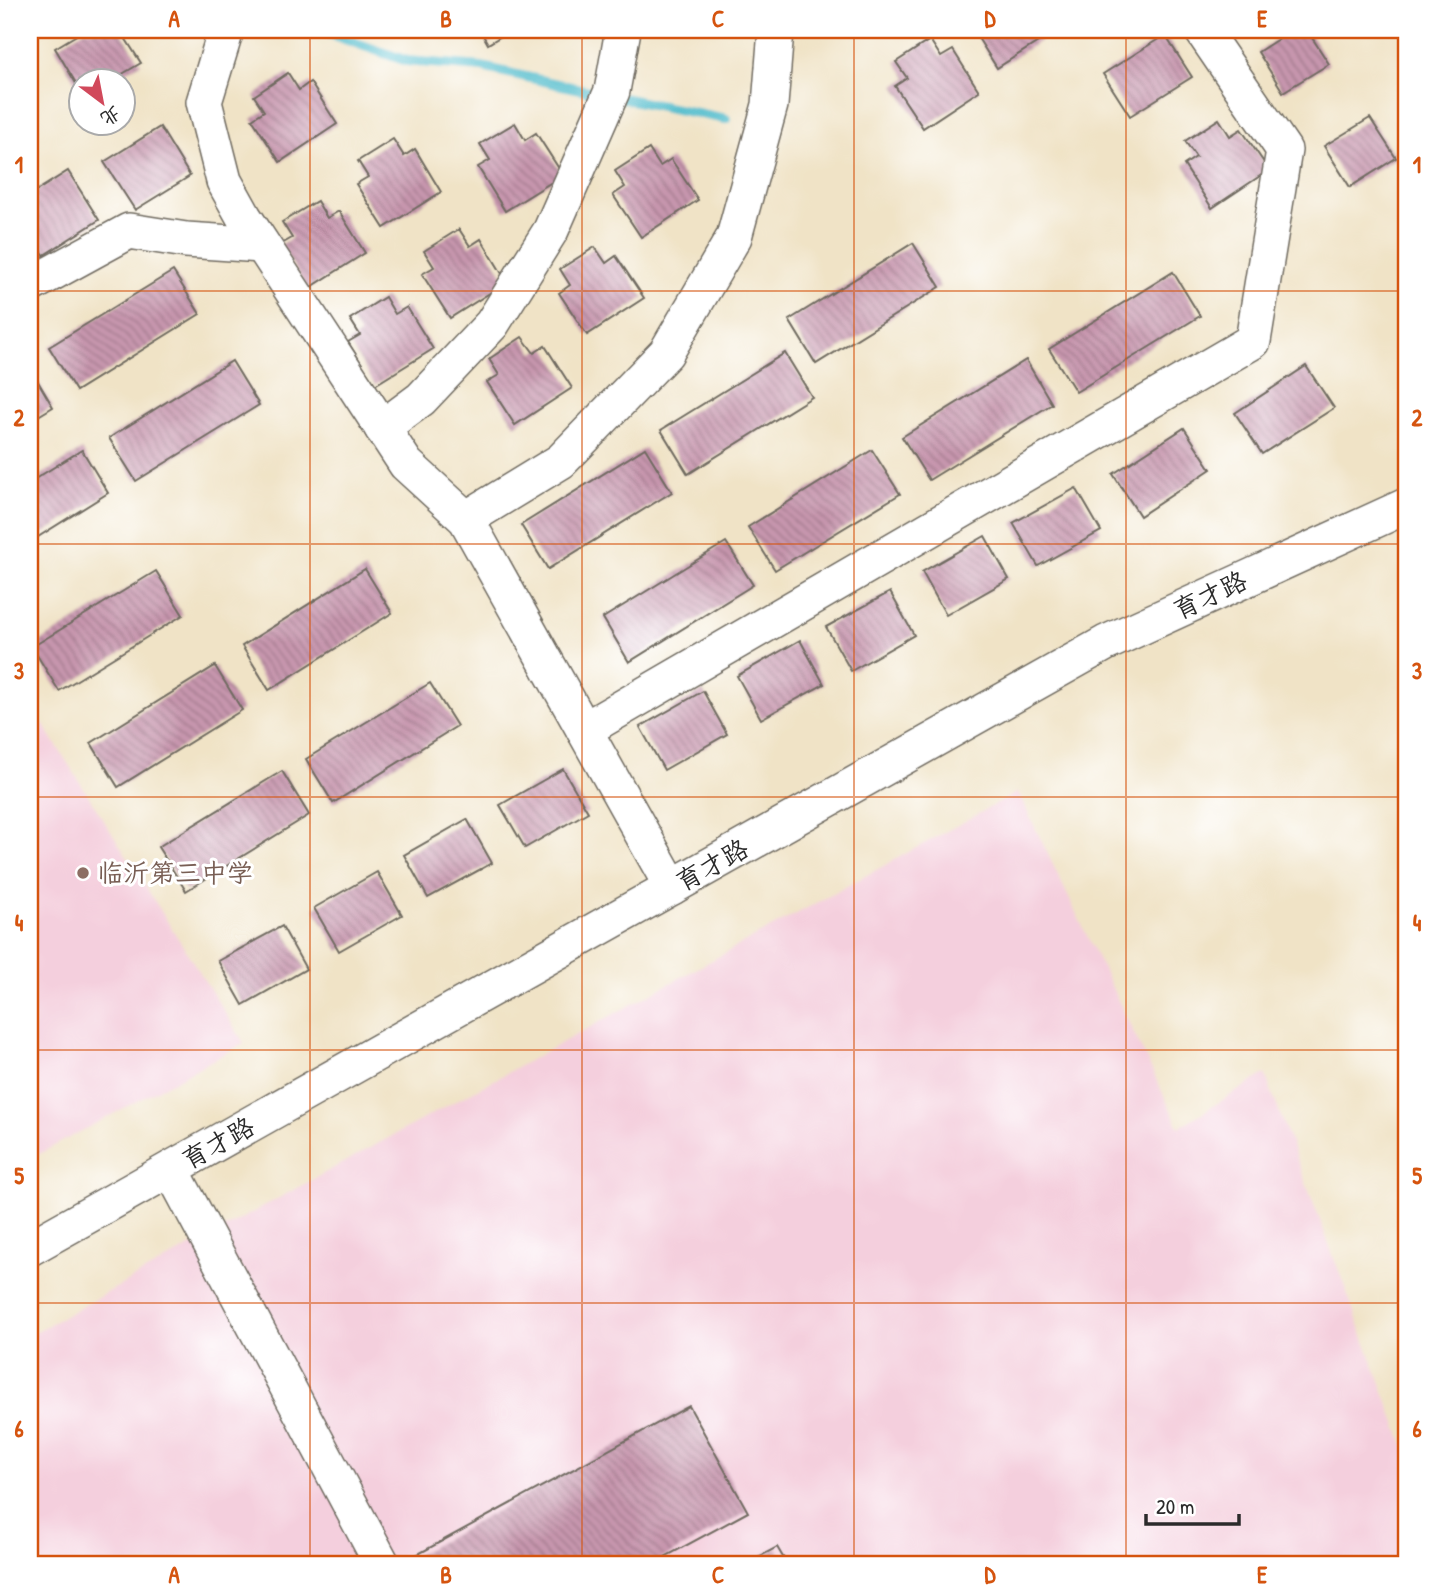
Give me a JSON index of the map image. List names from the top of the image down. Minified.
{"streets":{"street":["育才路"]},"places":["临沂第三中学"],"scale_bar":"20 m","north":"bottom right","grid":{"columns":["A","B","C","D","E"],"rows":["1","2","3","4","5","6"]}}
